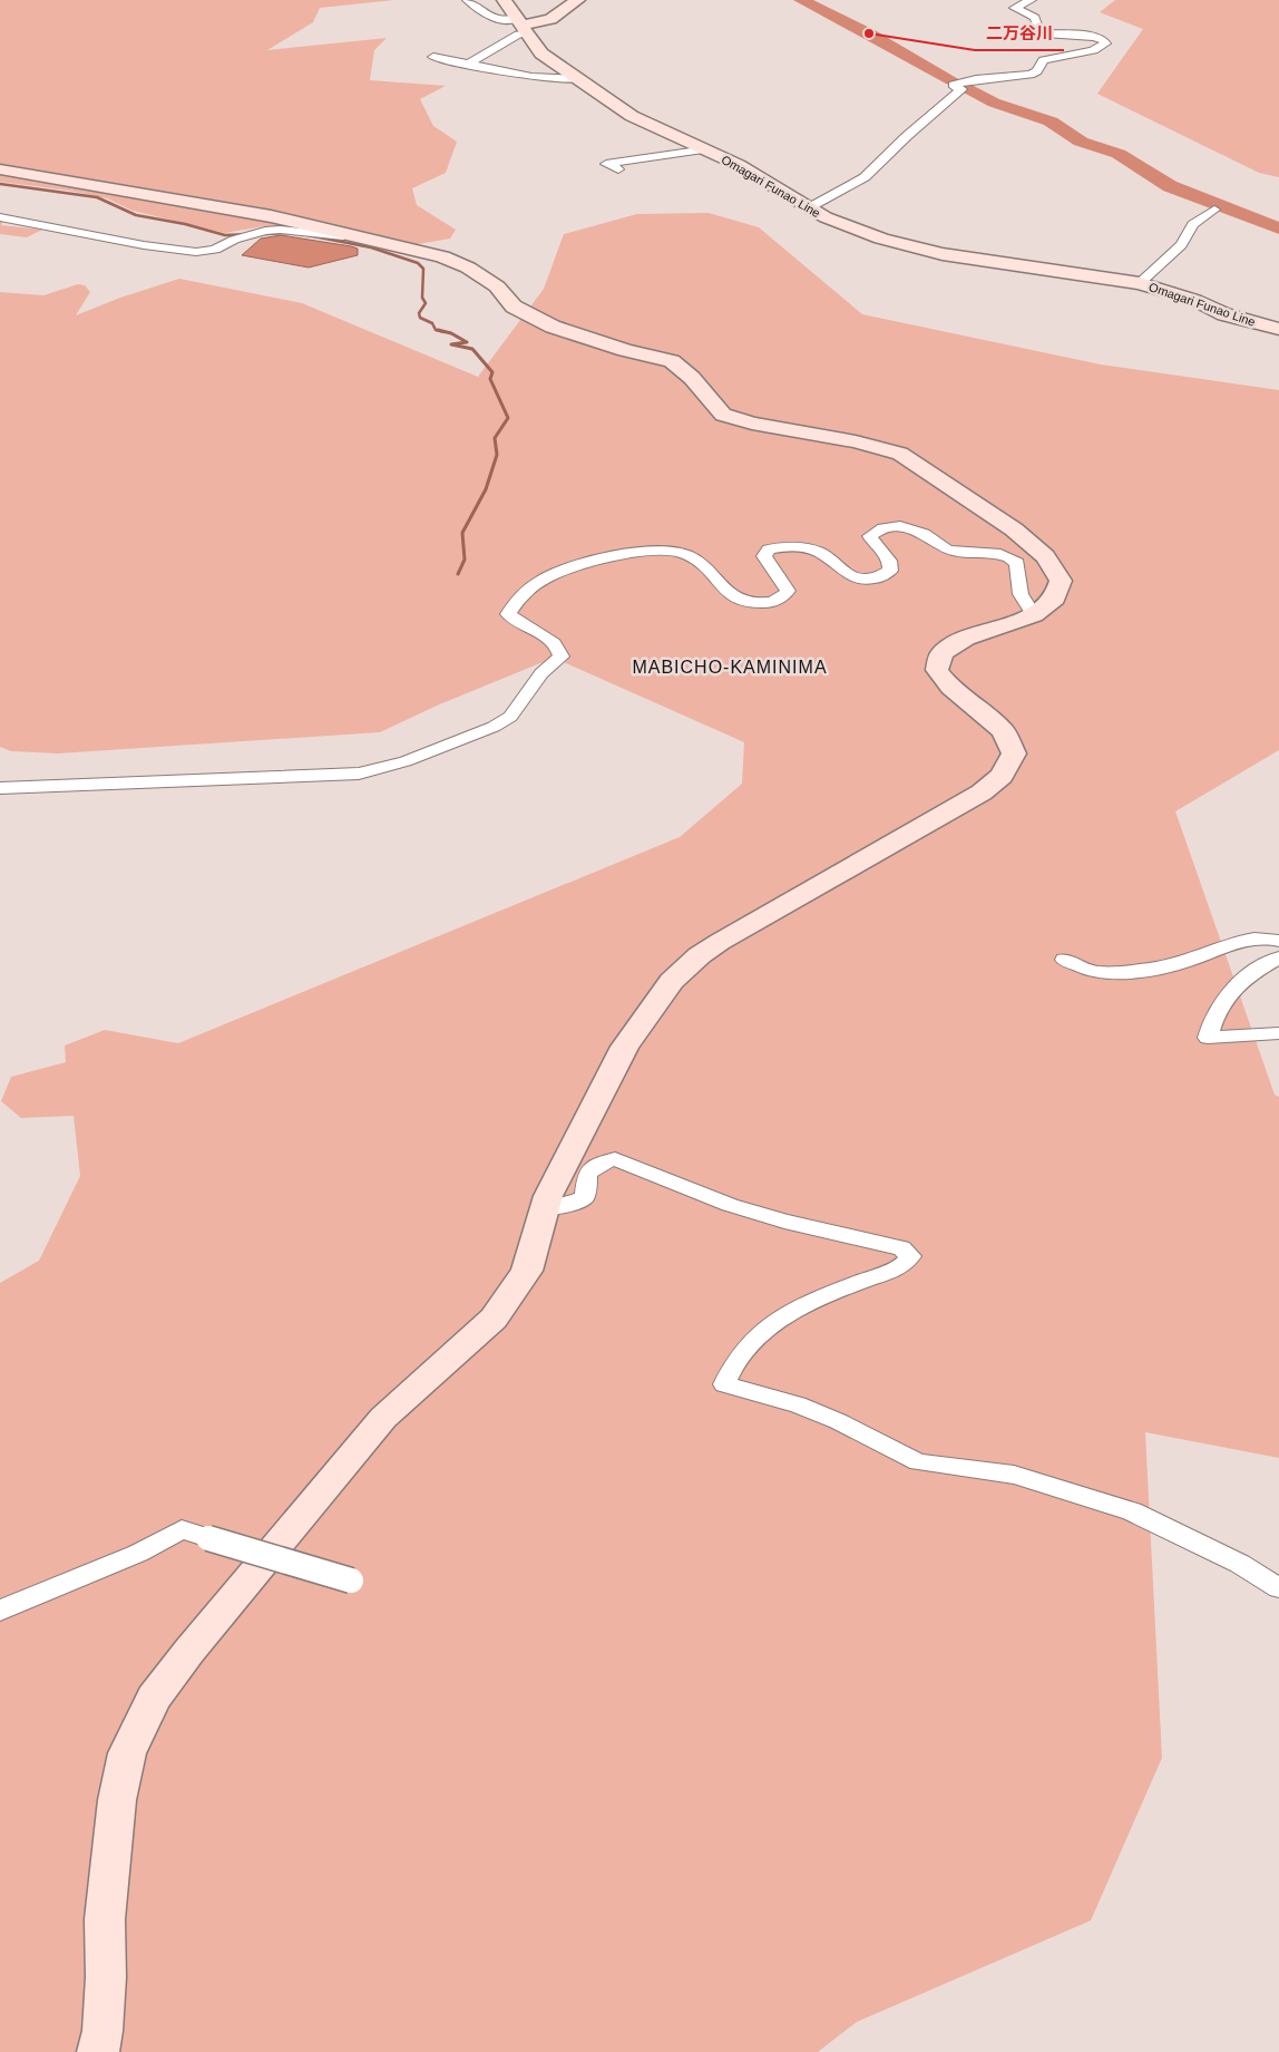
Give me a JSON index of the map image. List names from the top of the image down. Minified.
{"streets":{"street":["Omagari Funao Line"]},"districts":["MABICHO-KAMINIMA"],"places":["二万谷川"]}
